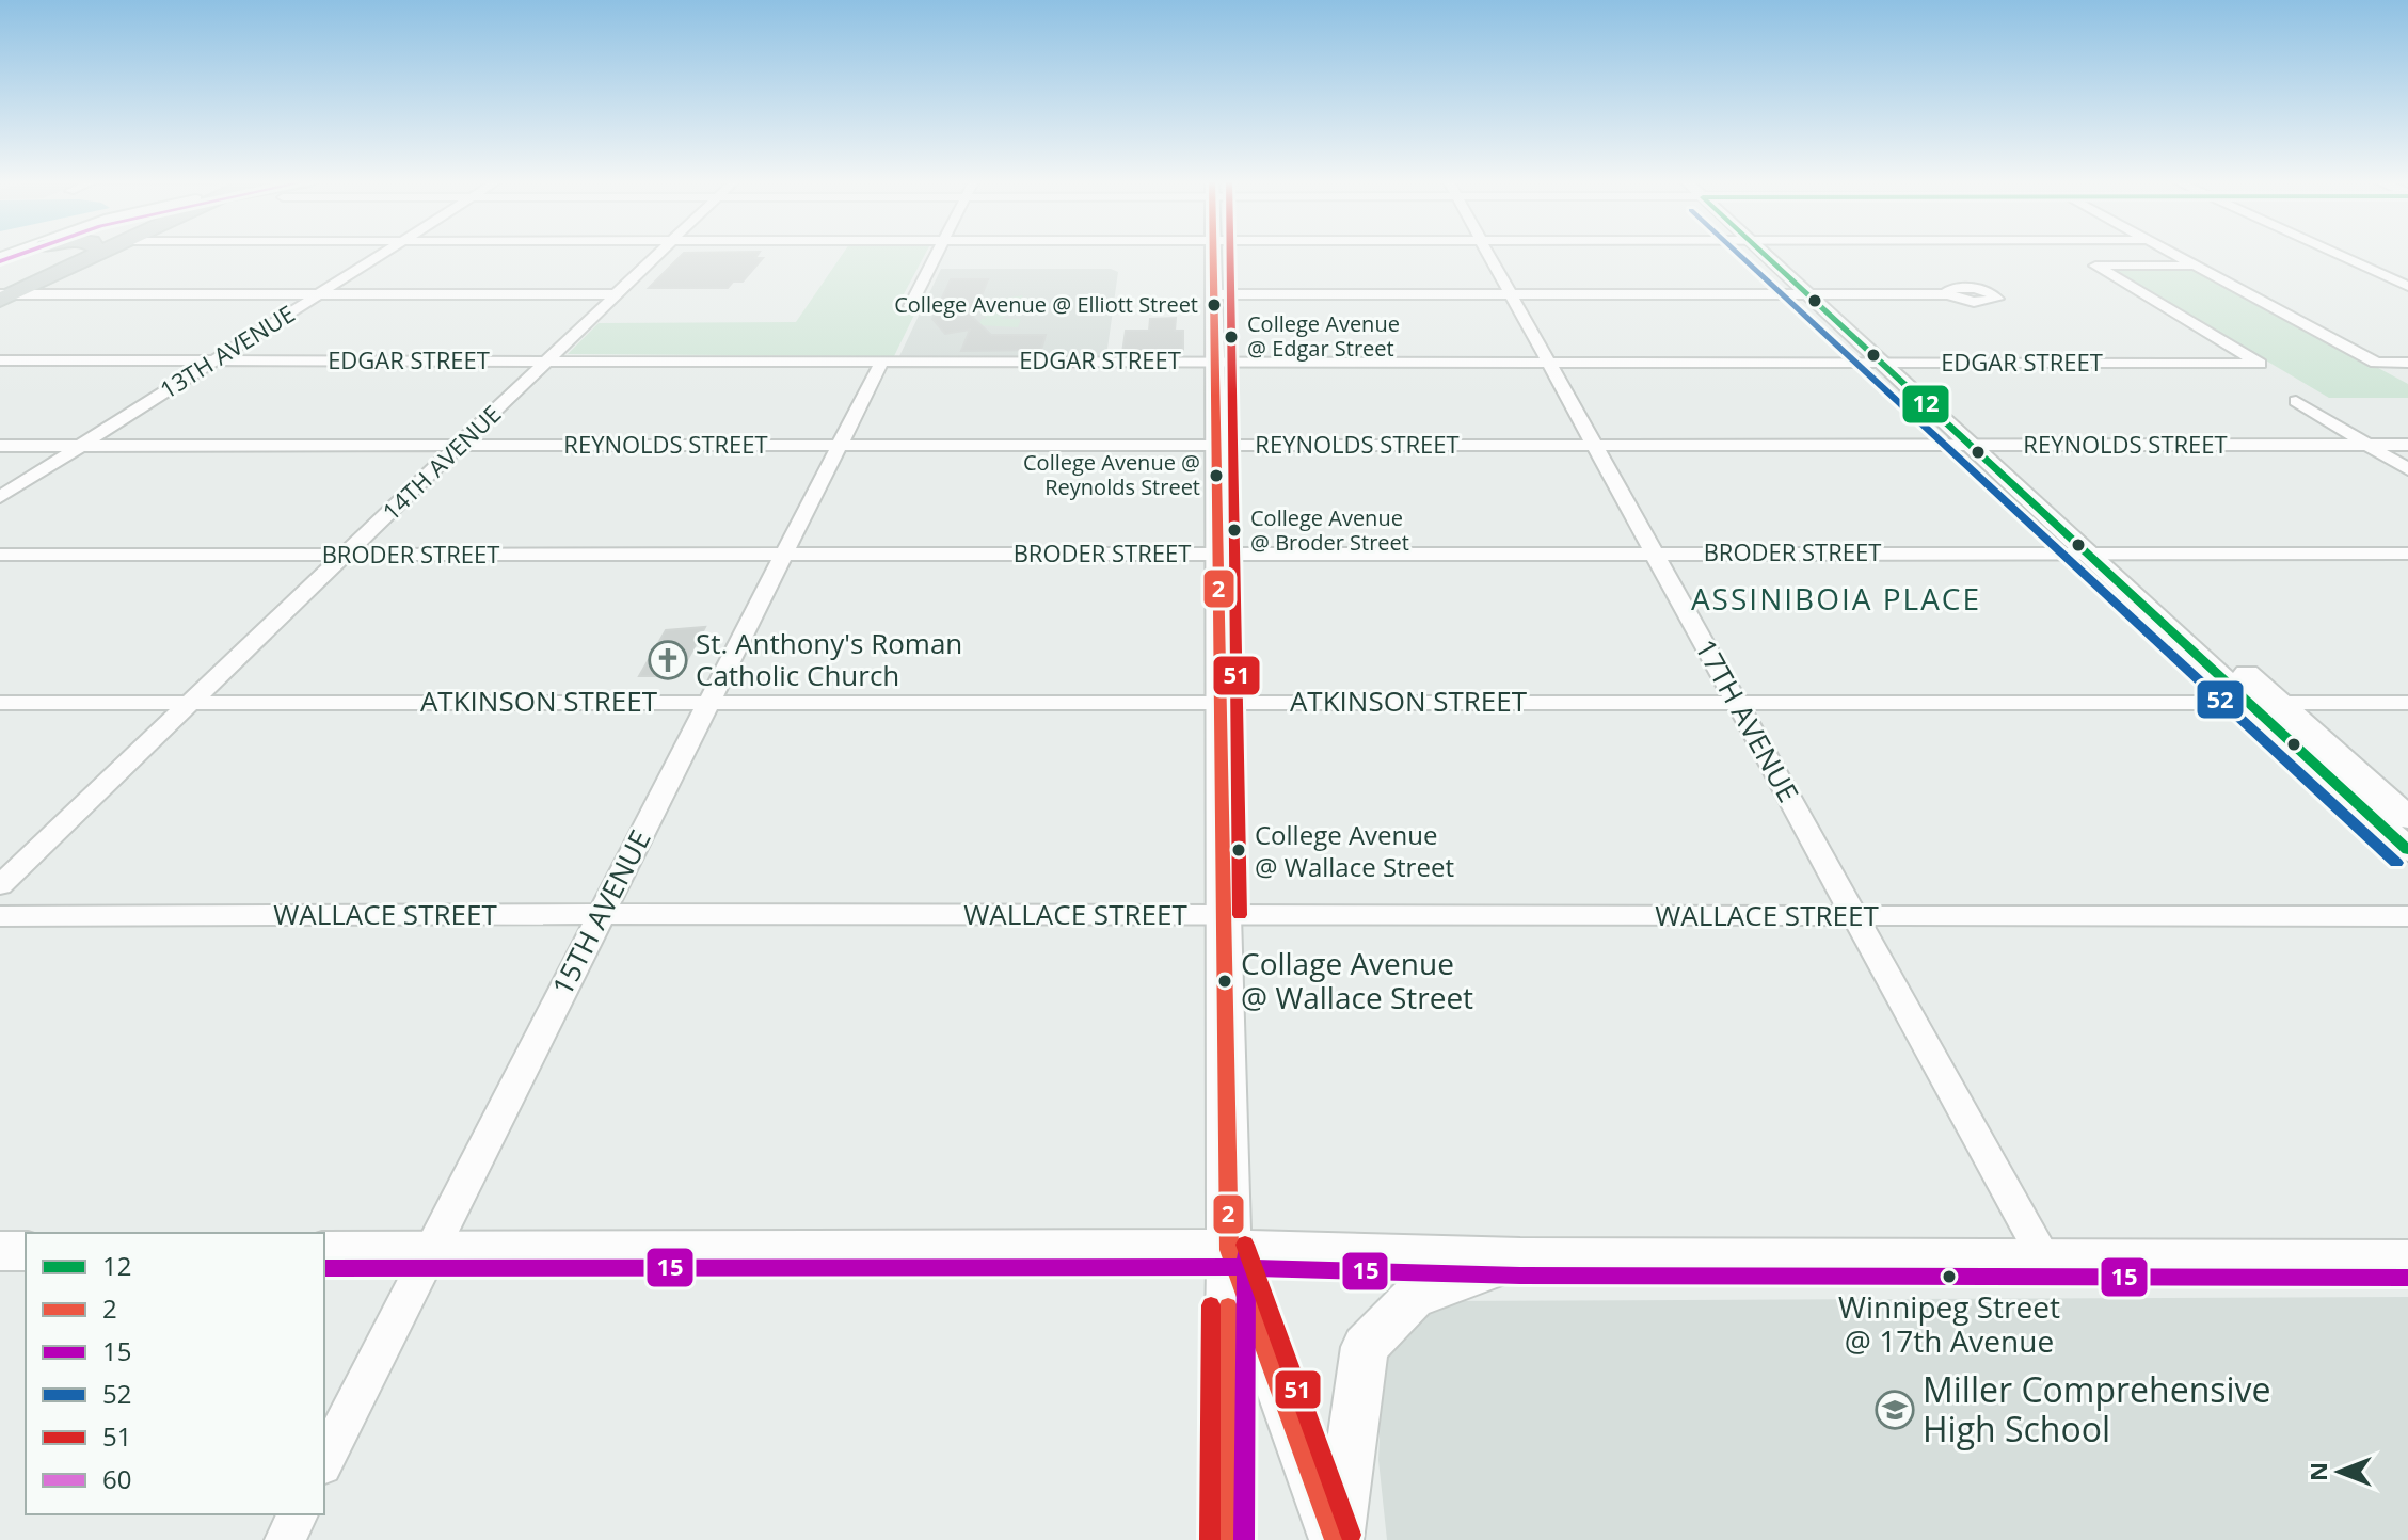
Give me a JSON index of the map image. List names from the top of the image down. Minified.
{"streets":{"street":["13TH AVENUE","EDGAR STREET","REYNOLDS STREET","14TH AVENUE","BRODER STREET","ATKINSON STREET","17TH AVENUE","15TH AVENUE","WALLACE STREET"]},"crossings":[["13TH AVENUE","EDGAR STREET"],["13TH AVENUE","REYNOLDS STREET"],["EDGAR STREET","14TH AVENUE"],["EDGAR STREET","17TH AVENUE"],["EDGAR STREET","15TH AVENUE"],["REYNOLDS STREET","14TH AVENUE"],["REYNOLDS STREET","17TH AVENUE"],["REYNOLDS STREET","15TH AVENUE"],["14TH AVENUE","BRODER STREET"],["14TH AVENUE","ATKINSON STREET"],["BRODER STREET","17TH AVENUE"],["BRODER STREET","15TH AVENUE"],["ATKINSON STREET","17TH AVENUE"],["ATKINSON STREET","15TH AVENUE"],["17TH AVENUE","WALLACE STREET"],["15TH AVENUE","WALLACE STREET"]],"districts":["ASSINIBOIA PLACE"],"places":{"other":["College Avenue @ Elliott Street","College Avenue @ Edgar Street","College Avenue @ Reynolds Street","College Avenue @ Broder Street","College Avenue @ Wallace Street","Collage Avenue @ Wallace Street","Winnipeg Street @ 17th Avenue"],"church":["St. Anthony's Roman Catholic Church"],"school or university":["Miller Comprehensive High School"]},"lines":["transit line 12","transit line 2","transit line 52","transit line 51","transit line 60","transit line 15"],"legend":["12","2","15","52","51","60"],"north":"left"}
